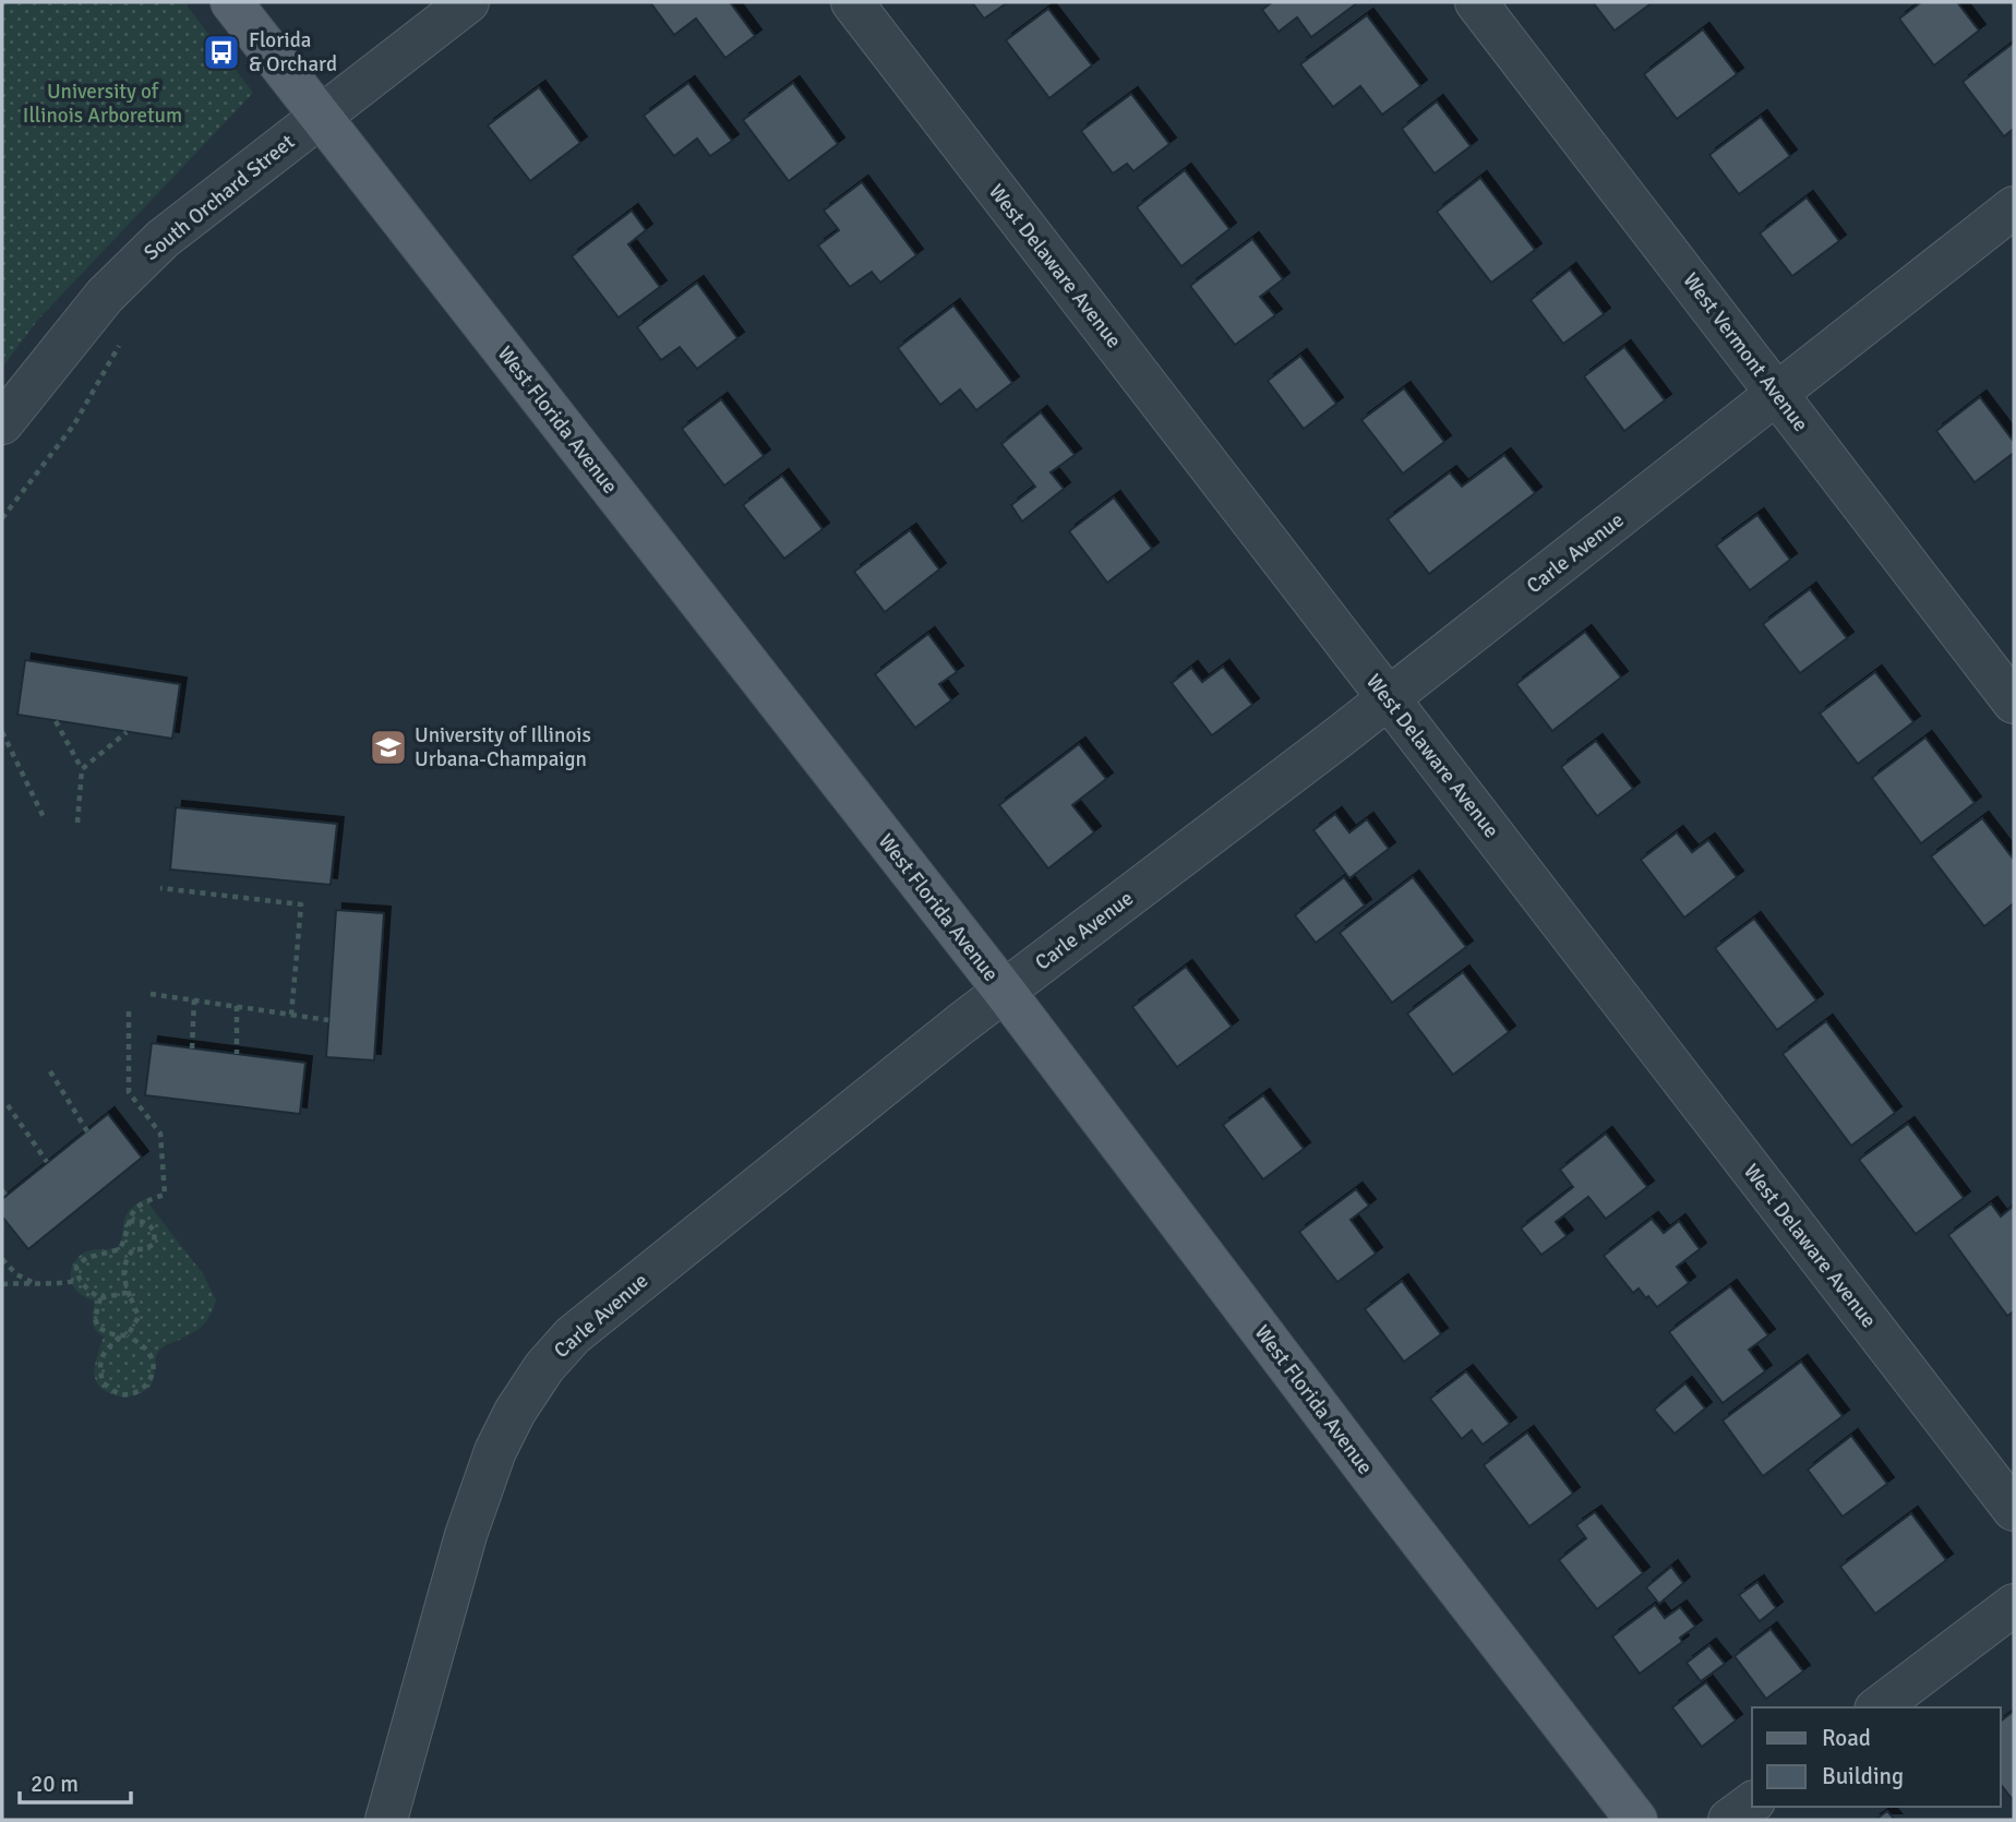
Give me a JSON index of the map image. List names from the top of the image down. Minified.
{"streets":{"main road":["West Florida Avenue"],"street":["South Orchard Street","West Delaware Avenue","West Vermont Avenue","Carle Avenue"]},"crossings":[["South Orchard Street","West Florida Avenue"],["West Delaware Avenue","Carle Avenue"],["West Vermont Avenue","Carle Avenue"],["West Florida Avenue","Carle Avenue"]],"parks":["University of Illinois Arboretum"],"places":{"bus stop":["Florida & Orchard"],"school or university":["University of Illinois Urbana-Champaign"]},"legend":["Road","Building"],"scale_bar":"20 m"}
